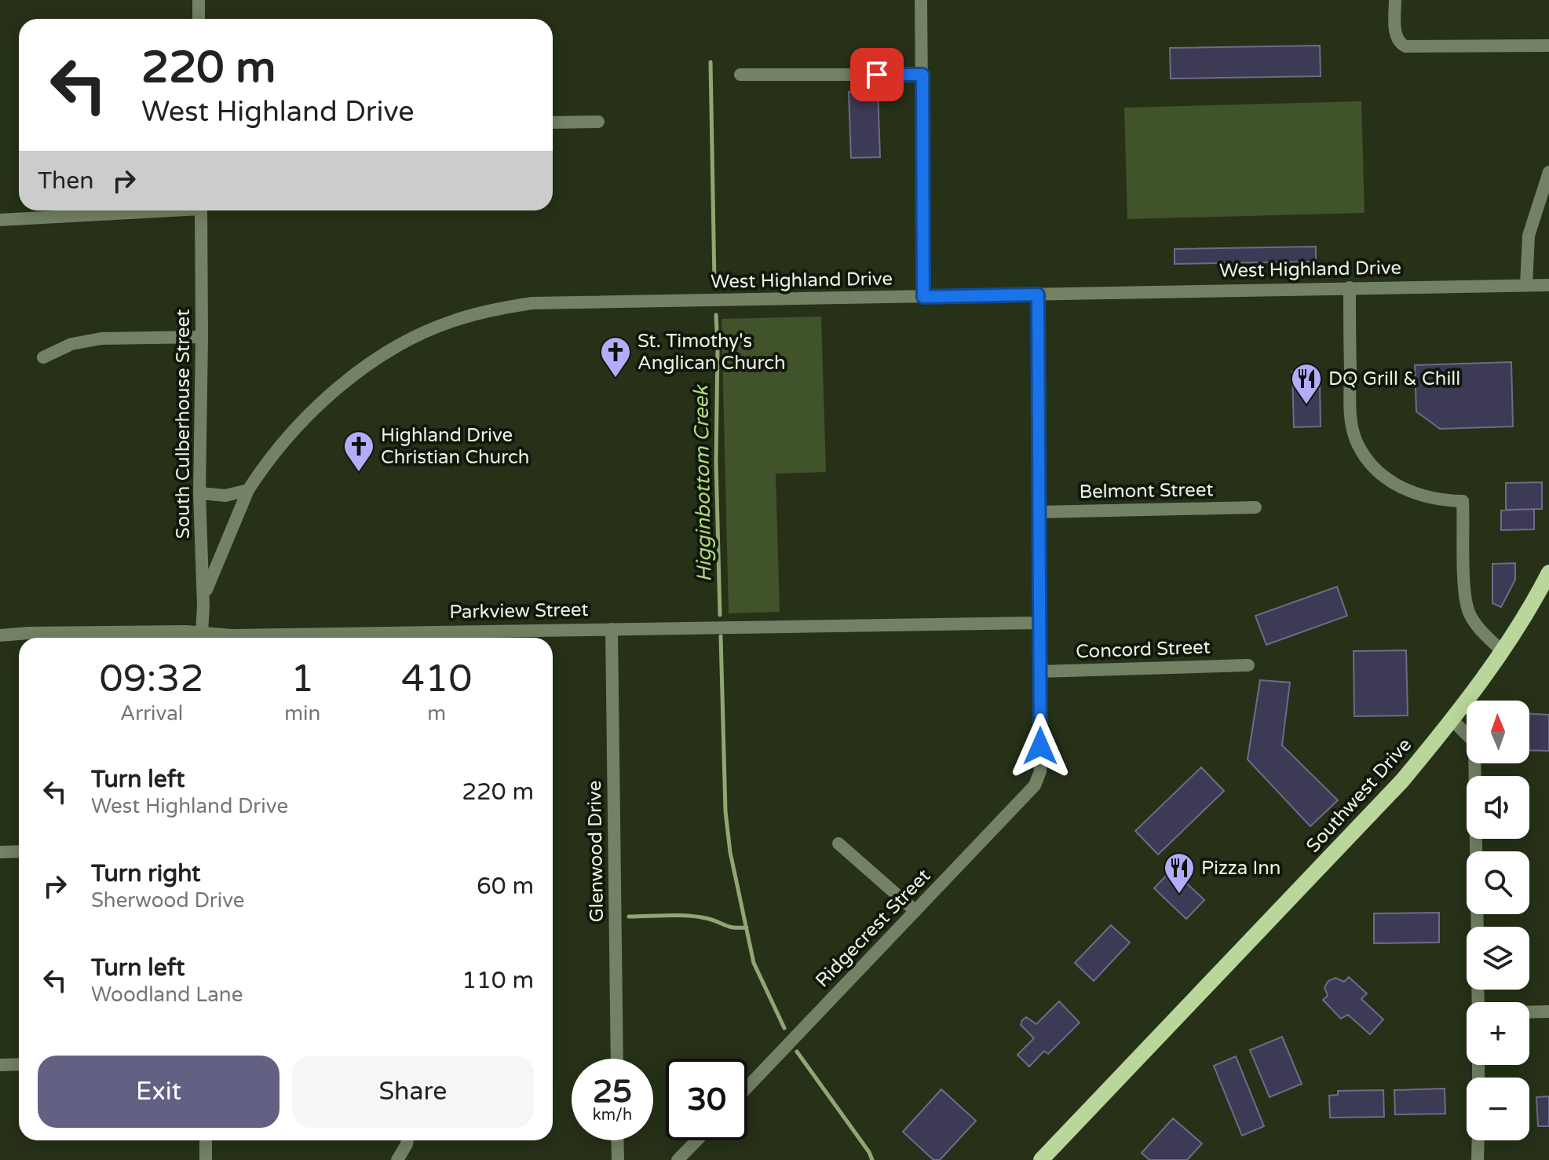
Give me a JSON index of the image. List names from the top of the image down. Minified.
{"streets":{"main road":["Southwest Drive"],"street":["West Highland Drive","South Culberhouse Street","Belmont Street","Parkview Street","Concord Street","Glenwood Drive","Ridgecrest Street"]},"crossings":[["West Highland Drive","South Culberhouse Street"],["South Culberhouse Street","Parkview Street"],["Parkview Street","Glenwood Drive"],["Concord Street","Ridgecrest Street"]],"water":["Higginbottom Creek"],"places":{"church":["St. Timothy's Anglican Church","Highland Drive Christian Church"],"restaurant":["DQ Grill & Chill","Pizza Inn"]},"north":"top","page":{"turn":["220 m","West Highland Drive"],"then":"Then","eta":["09:32","Arrival","1","min","410","m"],"map_buttons":["+","−"],"list":[{"name":"Turn left","note":"West Highland Drive","value":"220 m"},{"name":"Turn right","note":"Sherwood Drive","value":"60 m"},{"name":"Turn left","note":"Woodland Lane","value":"110 m"}],"buttons":["Exit","Share"],"speed":"25 km/h","limit":"30"}}
